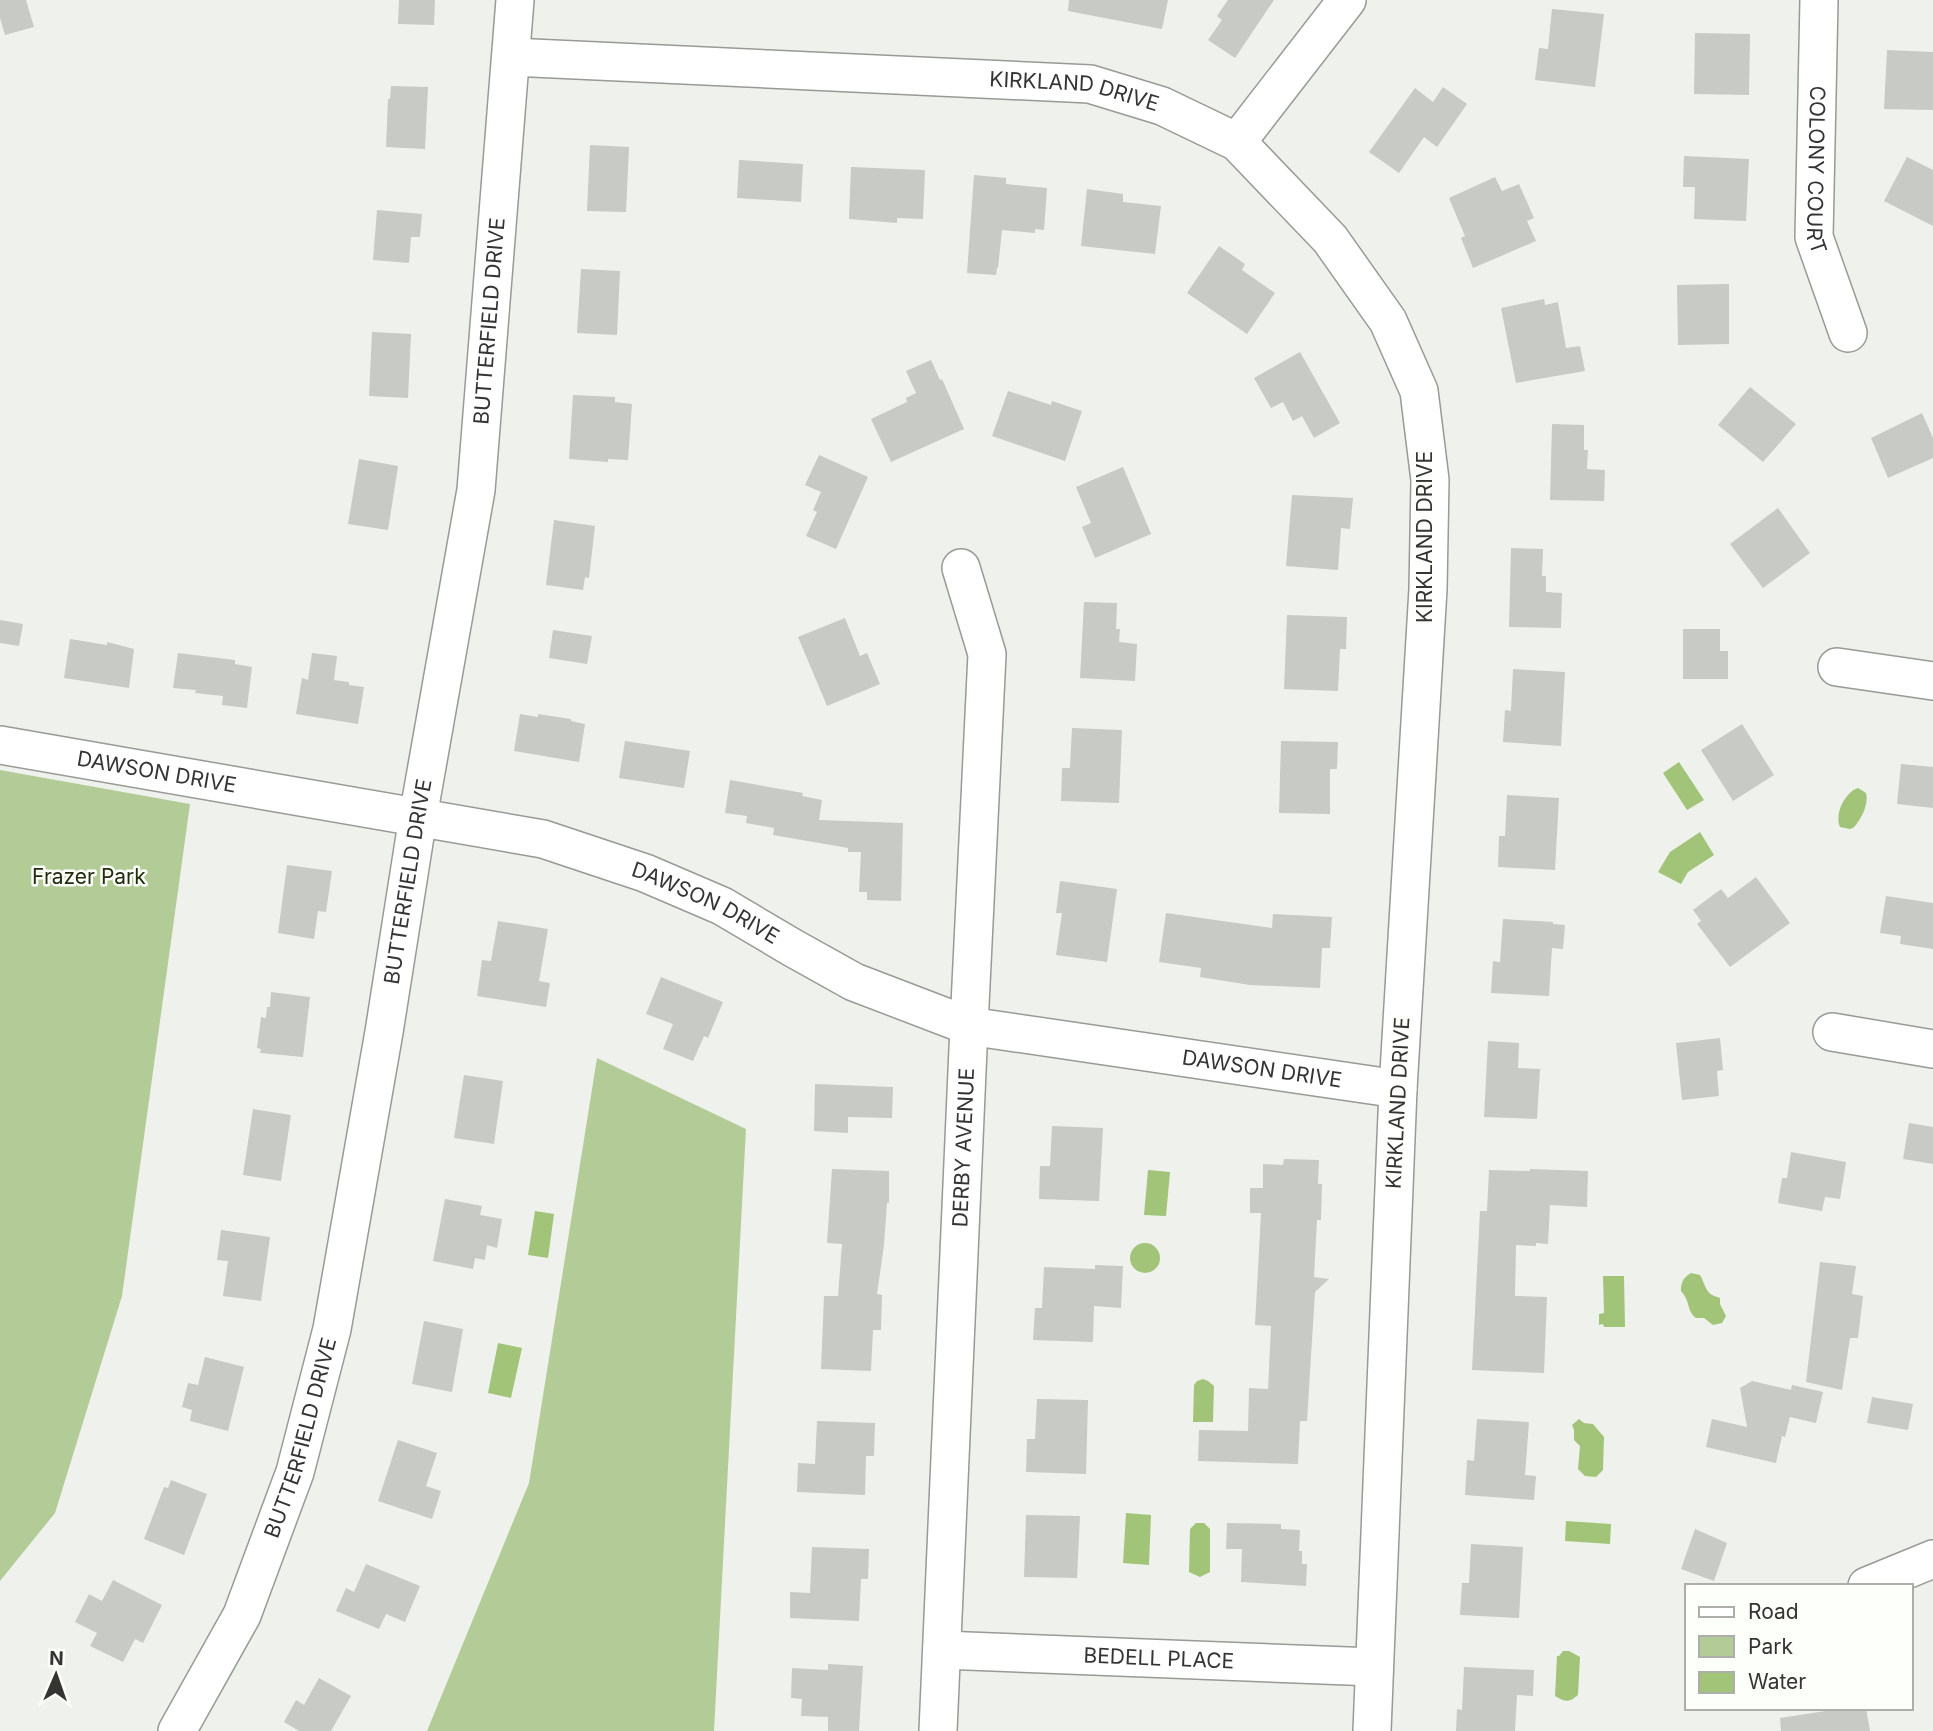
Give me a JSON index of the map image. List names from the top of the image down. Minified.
{"streets":{"street":["KIRKLAND DRIVE","COLONY COURT","BUTTERFIELD DRIVE","DAWSON DRIVE","DERBY AVENUE","BEDELL PLACE"]},"crossings":[["KIRKLAND DRIVE","BUTTERFIELD DRIVE"],["KIRKLAND DRIVE","DAWSON DRIVE"],["KIRKLAND DRIVE","BEDELL PLACE"],["BUTTERFIELD DRIVE","DAWSON DRIVE"],["DAWSON DRIVE","DERBY AVENUE"],["DERBY AVENUE","BEDELL PLACE"]],"parks":["Frazer Park"],"legend":["Road","Park","Water"],"north":"top"}
